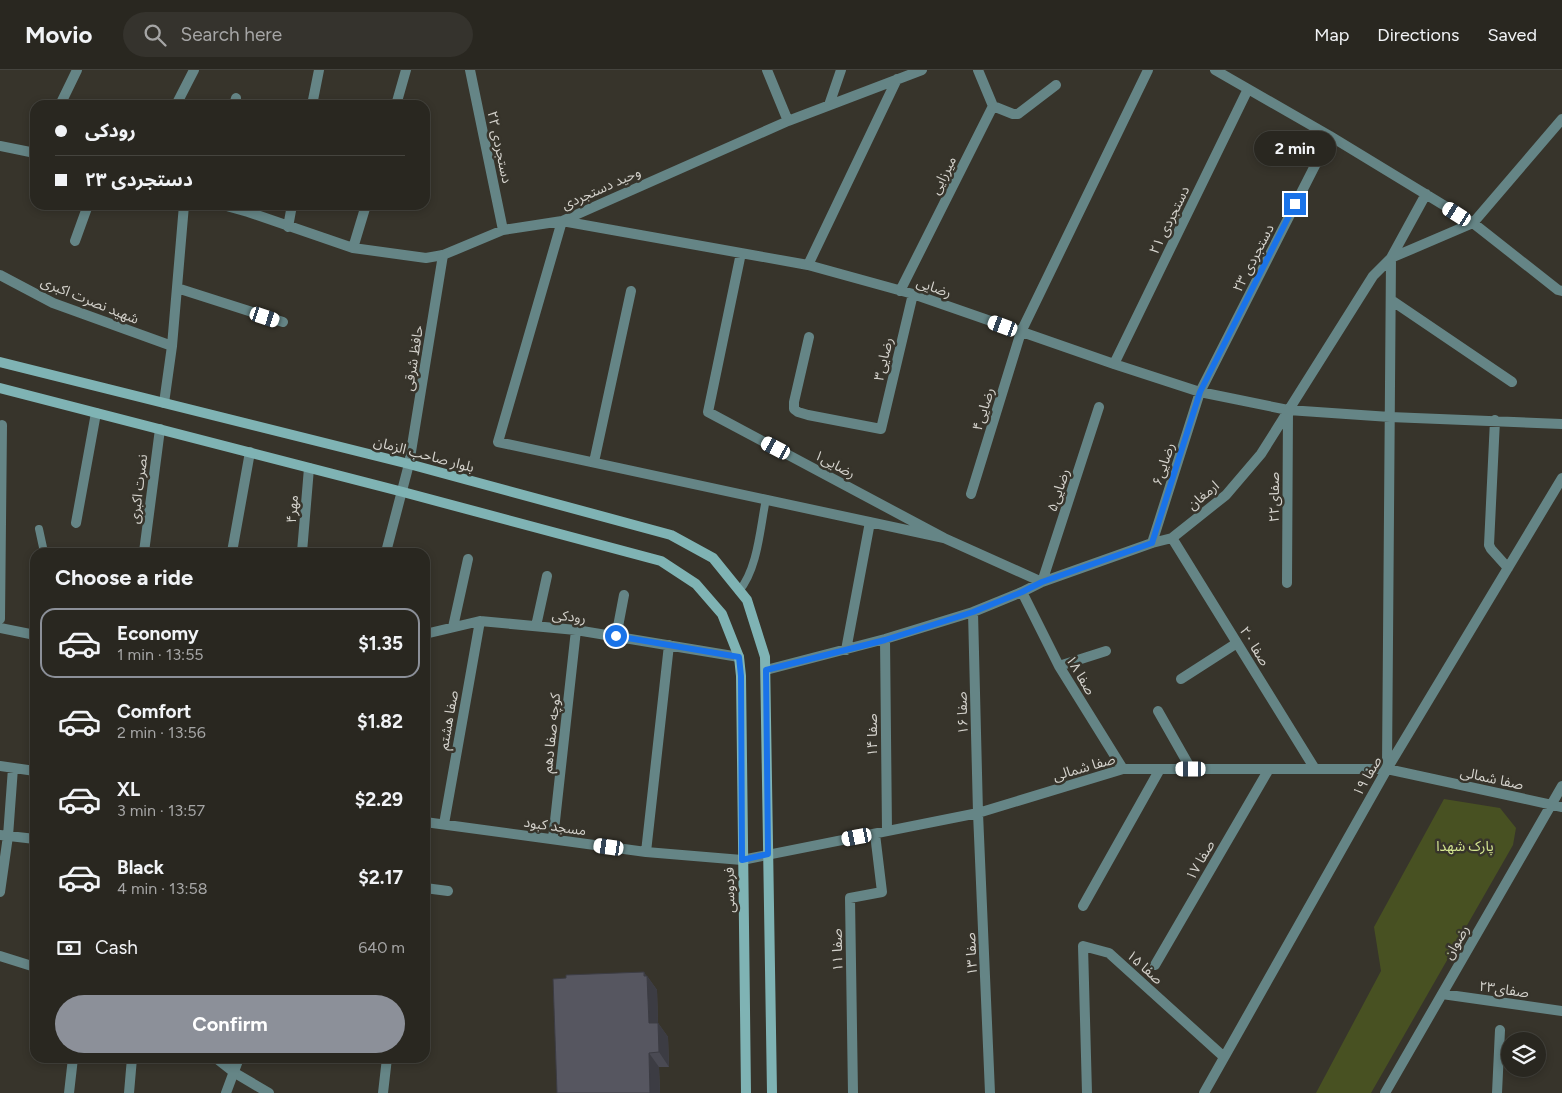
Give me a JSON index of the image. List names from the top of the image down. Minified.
{"streets":{"main road":["بلوار صاحب الزمان","فردوسی"],"street":["دستجردی ۲۲","میرزایی","وحید دستجردی","دستجردی ۲۱","دستجردی ۲۳","رضایی","شهید نصرت اکبری","حافظ شرقی","رضایی۳","رضایی۴","رضایی۱","رضایی۶","نصرت اکبری","رضایی۵","ارمغان","صفای۲۲","مهر۴","رودکی","صفا ۲۰","صفا ۱۸","صفا ۱۶","صفا هشتم","کوچه صفا دهم","صفا ۱۴","صفا شمالی","صفا ۱۹","مسجد کبود","صفا ۱۷","رضوان","صفا ۱۱","صفا ۱۳","صفا ۱۵","صفای۲۳"]},"crossings":[["دستجردی ۲۲","وحید دستجردی"],["میرزایی","رضایی"],["وحید دستجردی","رضایی"],["وحید دستجردی","حافظ شرقی"],["دستجردی ۲۱","رضایی"],["دستجردی ۲۳","رضایی"],["دستجردی ۲۳","رضایی۶"],["رضایی","رضایی۳"],["رضایی","رضایی۴"],["رضایی","رضایی۱"],["رضایی","رضایی۶"],["رضایی","ارمغان"],["رضایی","صفای۲۲"],["حافظ شرقی","بلوار صاحب الزمان"],["بلوار صاحب الزمان","ارمغان"],["رضایی۱","رضایی۵"],["رضایی۱","ارمغان"],["رضایی۶","ارمغان"],["رضایی۵","ارمغان"],["ارمغان","صفای۲۲"],["ارمغان","صفا ۲۰"],["ارمغان","صفا ۱۸"],["ارمغان","صفا ۱۶"],["ارمغان","صفا ۱۴"],["رودکی","صفا هشتم"],["رودکی","کوچه صفا دهم"],["رودکی","فردوسی"],["صفا ۲۰","صفا شمالی"],["صفا ۱۸","صفا شمالی"],["صفا ۱۶","صفا شمالی"],["صفا ۱۶","صفا ۱۳"],["صفا هشتم","مسجد کبود"],["کوچه صفا دهم","مسجد کبود"],["صفا ۱۴","صفا شمالی"],["صفا شمالی","صفا ۱۹"],["صفا شمالی","مسجد کبود"],["صفا شمالی","صفا ۱۷"],["صفا شمالی","فردوسی"],["صفا شمالی","رضوان"],["صفا شمالی","صفا ۱۱"],["صفا شمالی","صفا ۱۳"],["صفا ۱۹","صفا ۱۵"],["مسجد کبود","فردوسی"],["رضوان","صفای۲۳"]],"parks":["پارک شهدا"],"page":{"header":"Movio","search":"Search here","nav":["Map","Directions","Saved"],"banner":["رودکی","دستجردی ۲۳"],"bubble":"2 min","heading":"Choose a ride","list":[{"name":"Economy","note":"1 min · 13:55","value":"$1.35"},{"name":"Comfort","note":"2 min · 13:56","value":"$1.82"},{"name":"XL","note":"3 min · 13:57","value":"$2.29"},{"name":"Black","note":"4 min · 13:58","value":"$2.17"}],"pay":["Cash","640 m"],"buttons":"Confirm"}}
